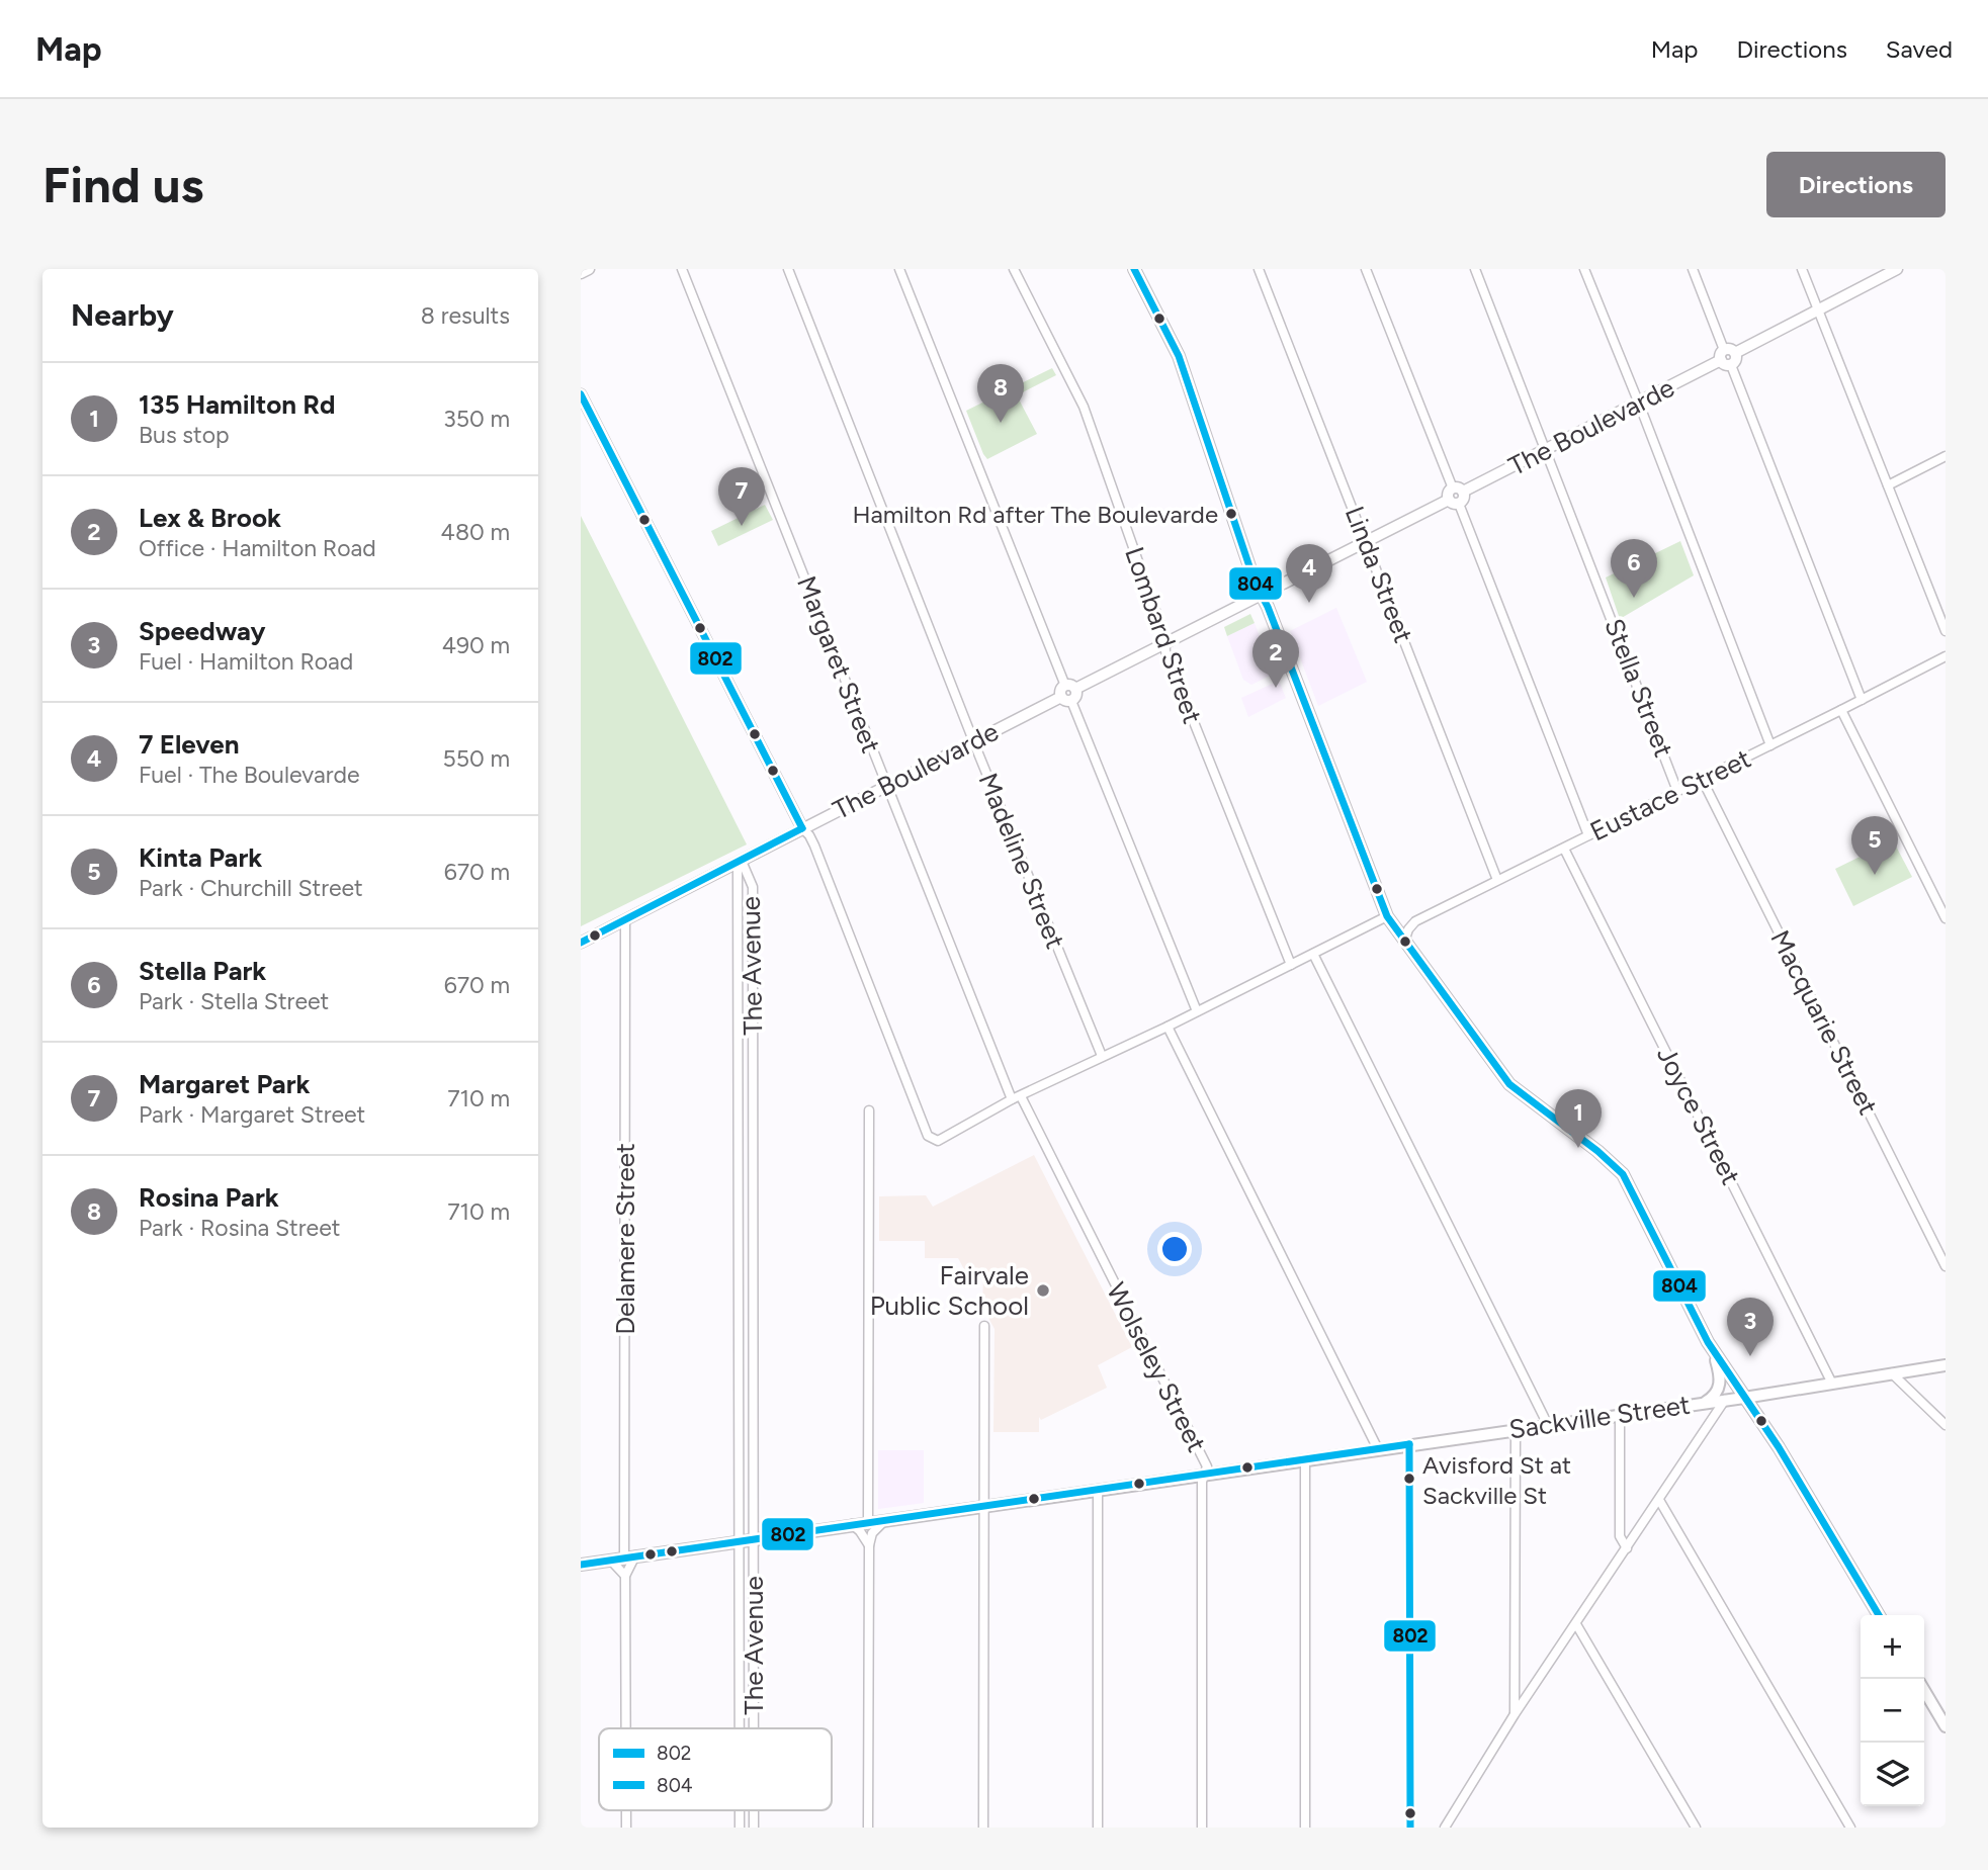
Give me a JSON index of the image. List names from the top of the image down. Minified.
{"streets":{"main road":["Sackville Street"],"street":["The Boulevarde","Linda Street","Lombard Street","Margaret Street","Stella Street","Eustace Street","Madeline Street","The Avenue","Macquarie Street","Joyce Street","Delamere Street","Wolseley Street"]},"crossings":[["The Boulevarde","Margaret Street"],["The Boulevarde","Stella Street"],["The Boulevarde","Madeline Street"],["The Boulevarde","The Avenue"],["The Boulevarde","Delamere Street"],["Linda Street","Eustace Street"],["Margaret Street","Wolseley Street"],["Stella Street","Eustace Street"],["Eustace Street","Macquarie Street"],["Eustace Street","Joyce Street"],["The Avenue","Sackville Street"],["Joyce Street","Sackville Street"],["Delamere Street","Sackville Street"],["Wolseley Street","Sackville Street"]],"places":["Hamilton Rd after The Boulevarde","Fairvale Public School","Avisford St at Sackville St"],"lines":["transit line 804","transit line 802"],"legend":["802","804"],"page":{"header":"Map","nav":["Map","Directions","Saved"],"buttons":"Directions","title":"Find us","heading":["Nearby","8 results"],"list":[{"mark":"1","name":"135 Hamilton Rd","note":"Bus stop","value":"350 m"},{"mark":"2","name":"Lex & Brook","note":"Office · Hamilton Road","value":"480 m"},{"mark":"3","name":"Speedway","note":"Fuel · Hamilton Road","value":"490 m"},{"mark":"4","name":"7 Eleven","note":"Fuel · The Boulevarde","value":"550 m"},{"mark":"5","name":"Kinta Park","note":"Park · Churchill Street","value":"670 m"},{"mark":"6","name":"Stella Park","note":"Park · Stella Street","value":"670 m"},{"mark":"7","name":"Margaret Park","note":"Park · Margaret Street","value":"710 m"},{"mark":"8","name":"Rosina Park","note":"Park · Rosina Street","value":"710 m"}],"pins":["8","7","6","4","2","5","1","3"],"map_buttons":["+","−"]}}
